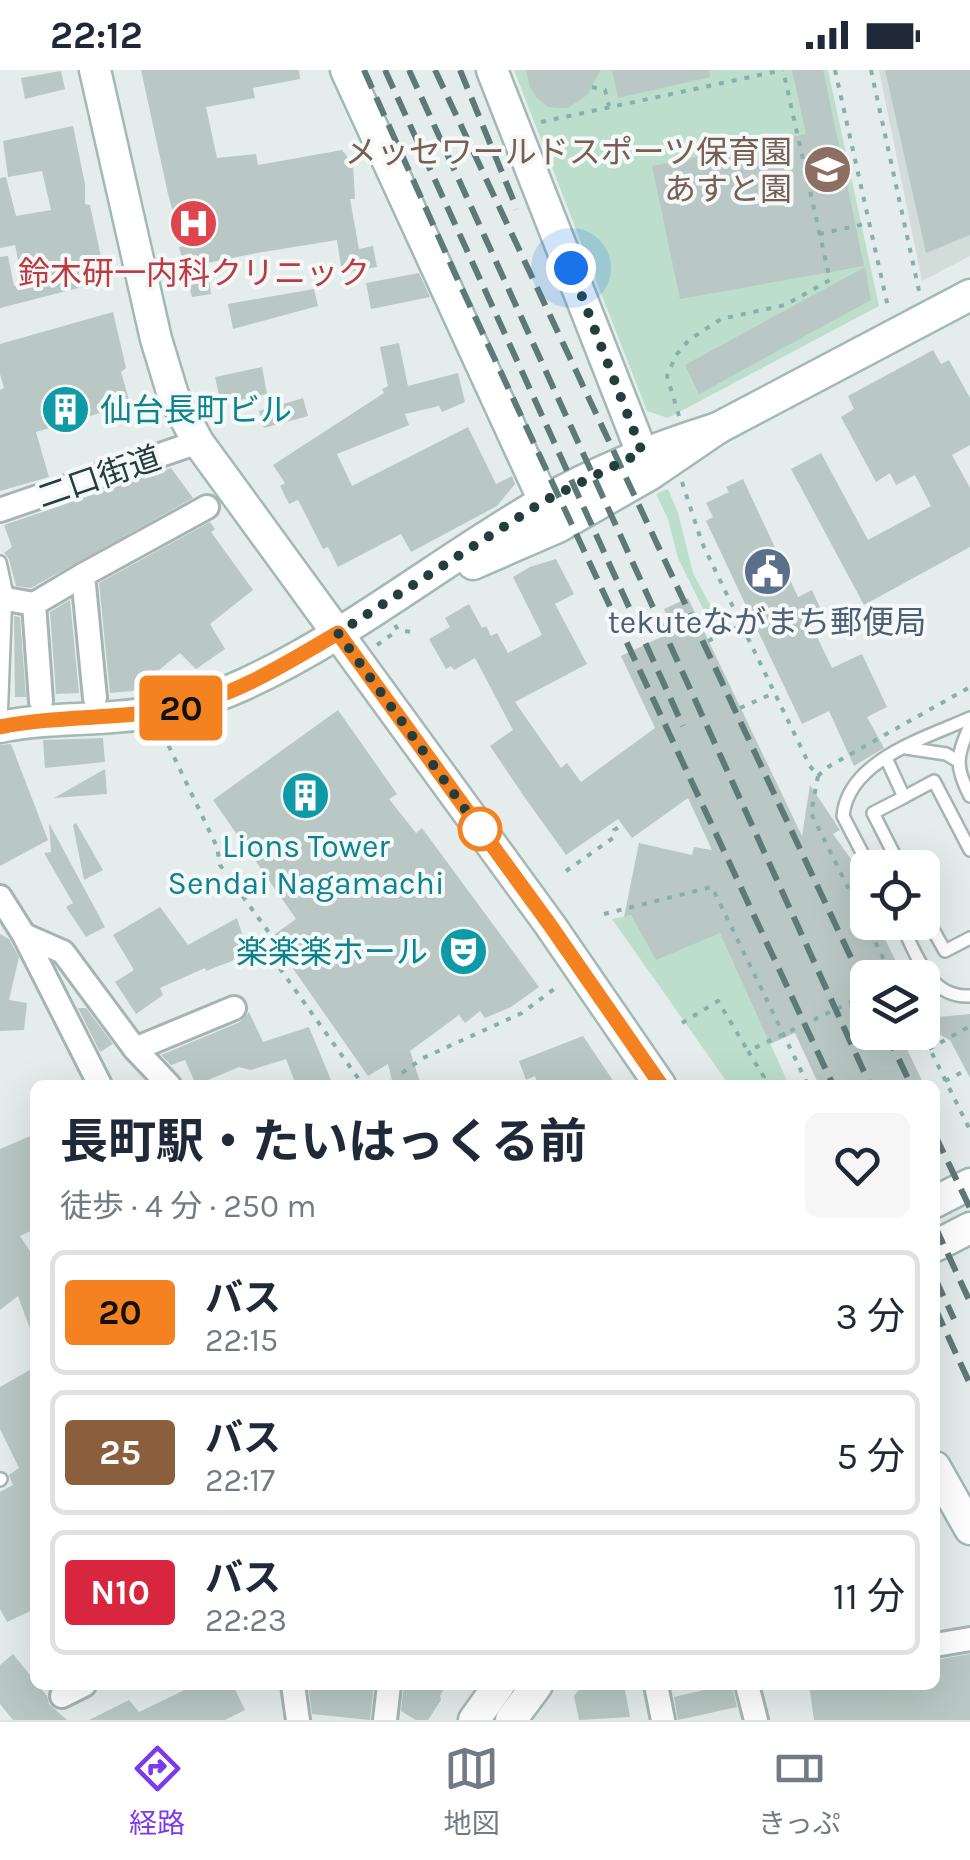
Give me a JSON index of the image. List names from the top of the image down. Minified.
{"streets":{"street":["二口街道"]},"places":{"school or university":["メッセワールドスポーツ保育園 あすと園"],"hospital":["鈴木研一内科クリニック"],"building":["仙台長町ビル","Lions Tower Sendai Nagamachi"],"public building":["tekuteながまち郵便局"],"theatre":["楽楽楽ホール"]},"lines":["bus line 20"],"page":{"status":"22:12","on_map":"20","heading":["長町駅・たいはっくる前","徒歩 · 4 分 · 250 m"],"list":[{"mark":"20","name":"バス","note":"22:15","value":"3 分"},{"mark":"25","name":"バス","note":"22:17","value":"5 分"},{"mark":"N10","name":"バス","note":"22:23","value":"11 分"}],"tabs":["経路","地図","きっぷ"]}}
